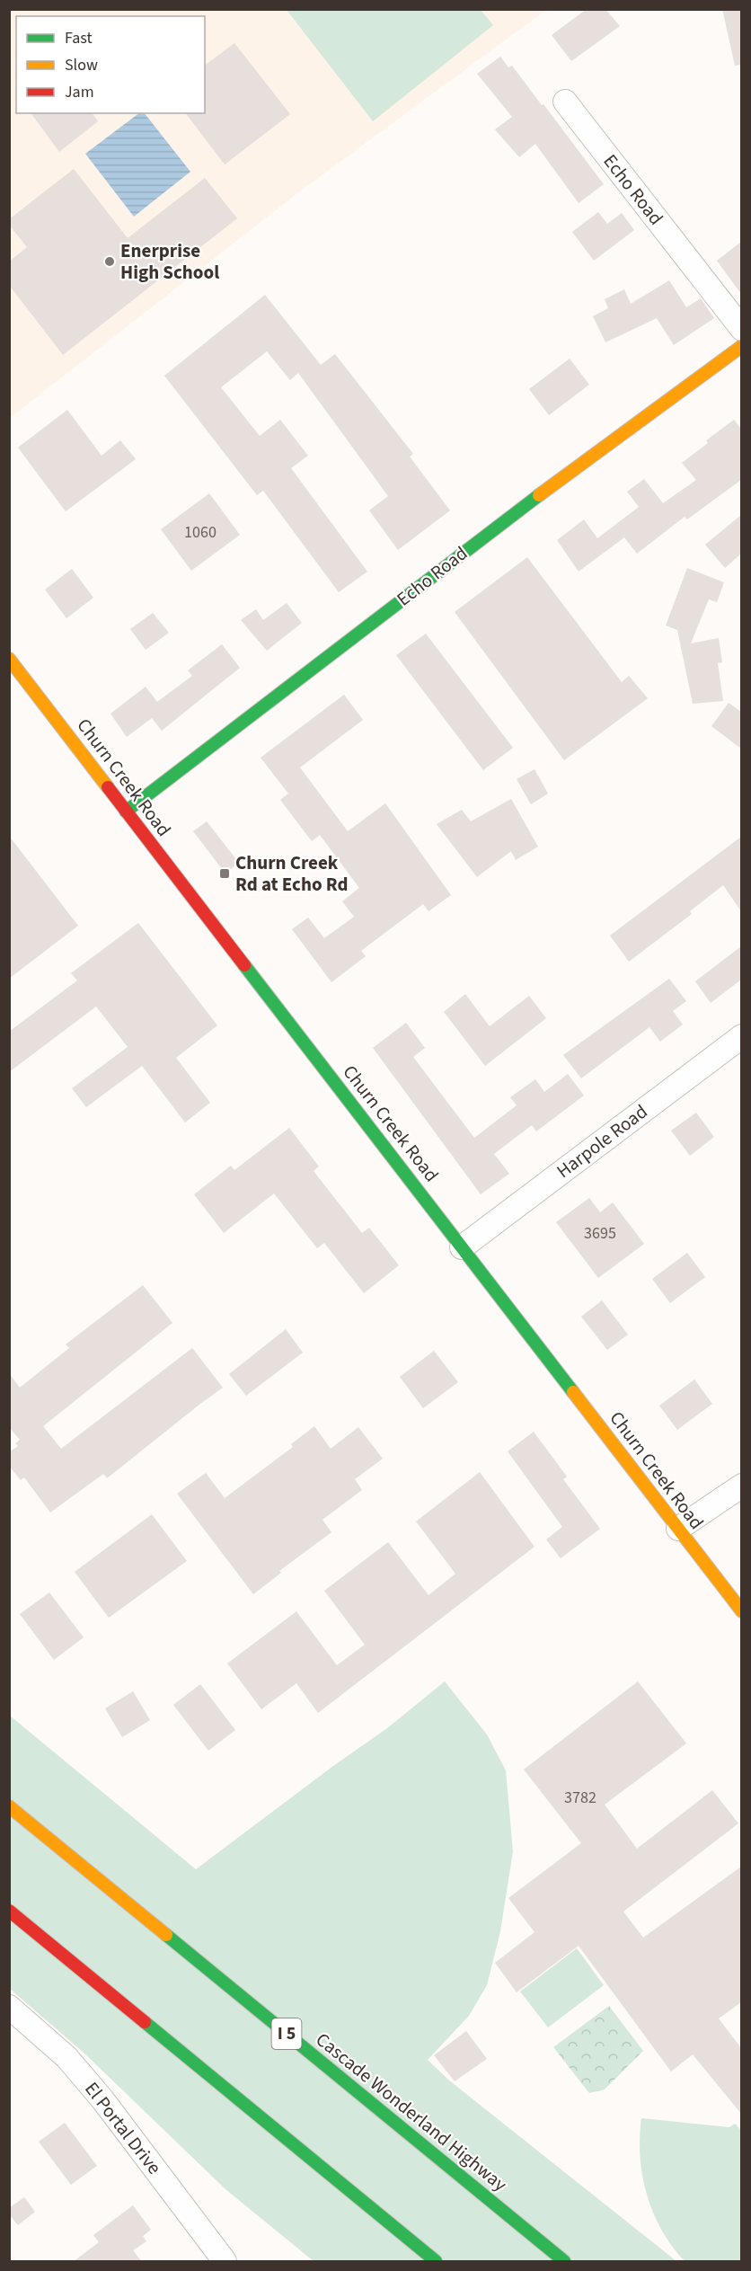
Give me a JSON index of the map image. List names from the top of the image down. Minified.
{"streets":{"main road":["Echo Road","Churn Creek Road","I 5","Cascade Wonderland Highway"],"street":["Harpole Road","El Portal Drive"]},"crossings":[["Echo Road","Churn Creek Road"],["Churn Creek Road","Harpole Road"]],"places":{"other":["Enerprise High School"],"transit":["Churn Creek Rd at Echo Rd"]},"house_numbers":["1060","3695","3782"],"legend":["Fast","Slow","Jam"]}
